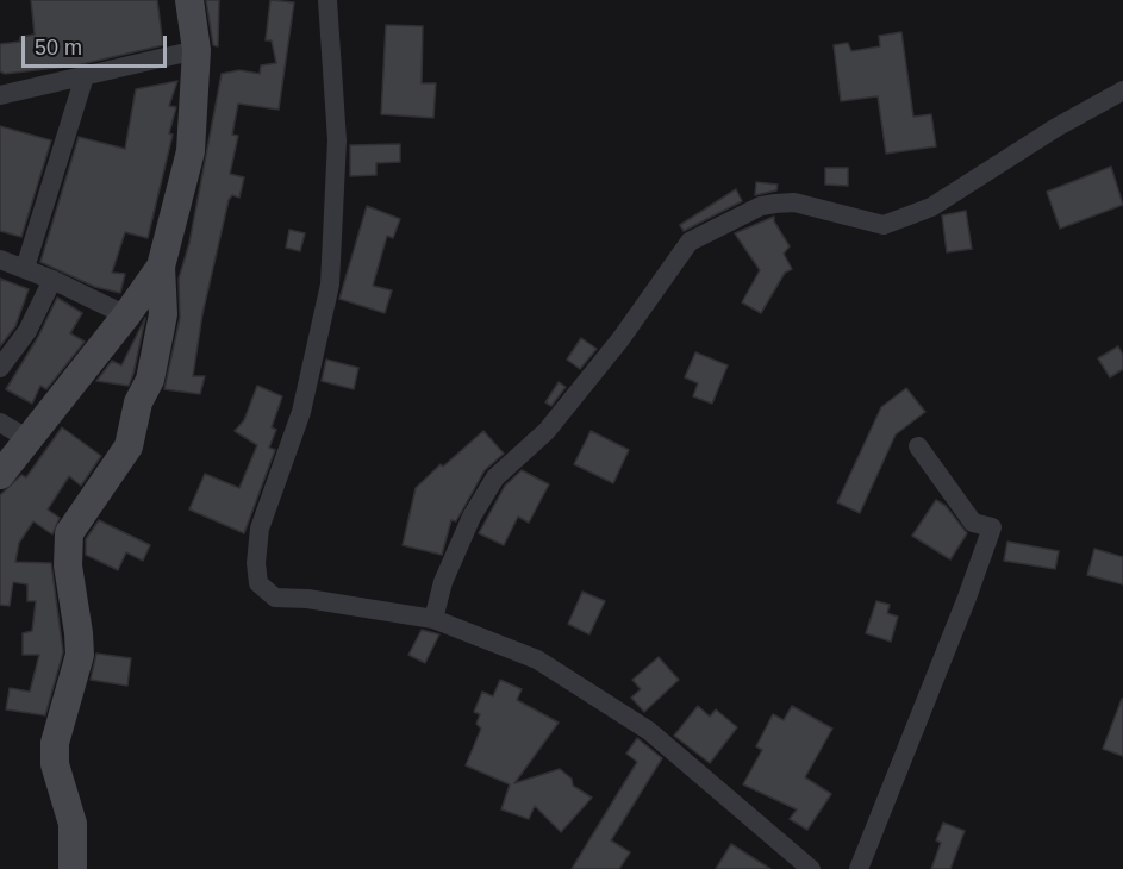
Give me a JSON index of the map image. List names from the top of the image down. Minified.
{"scale_bar":"50 m"}
